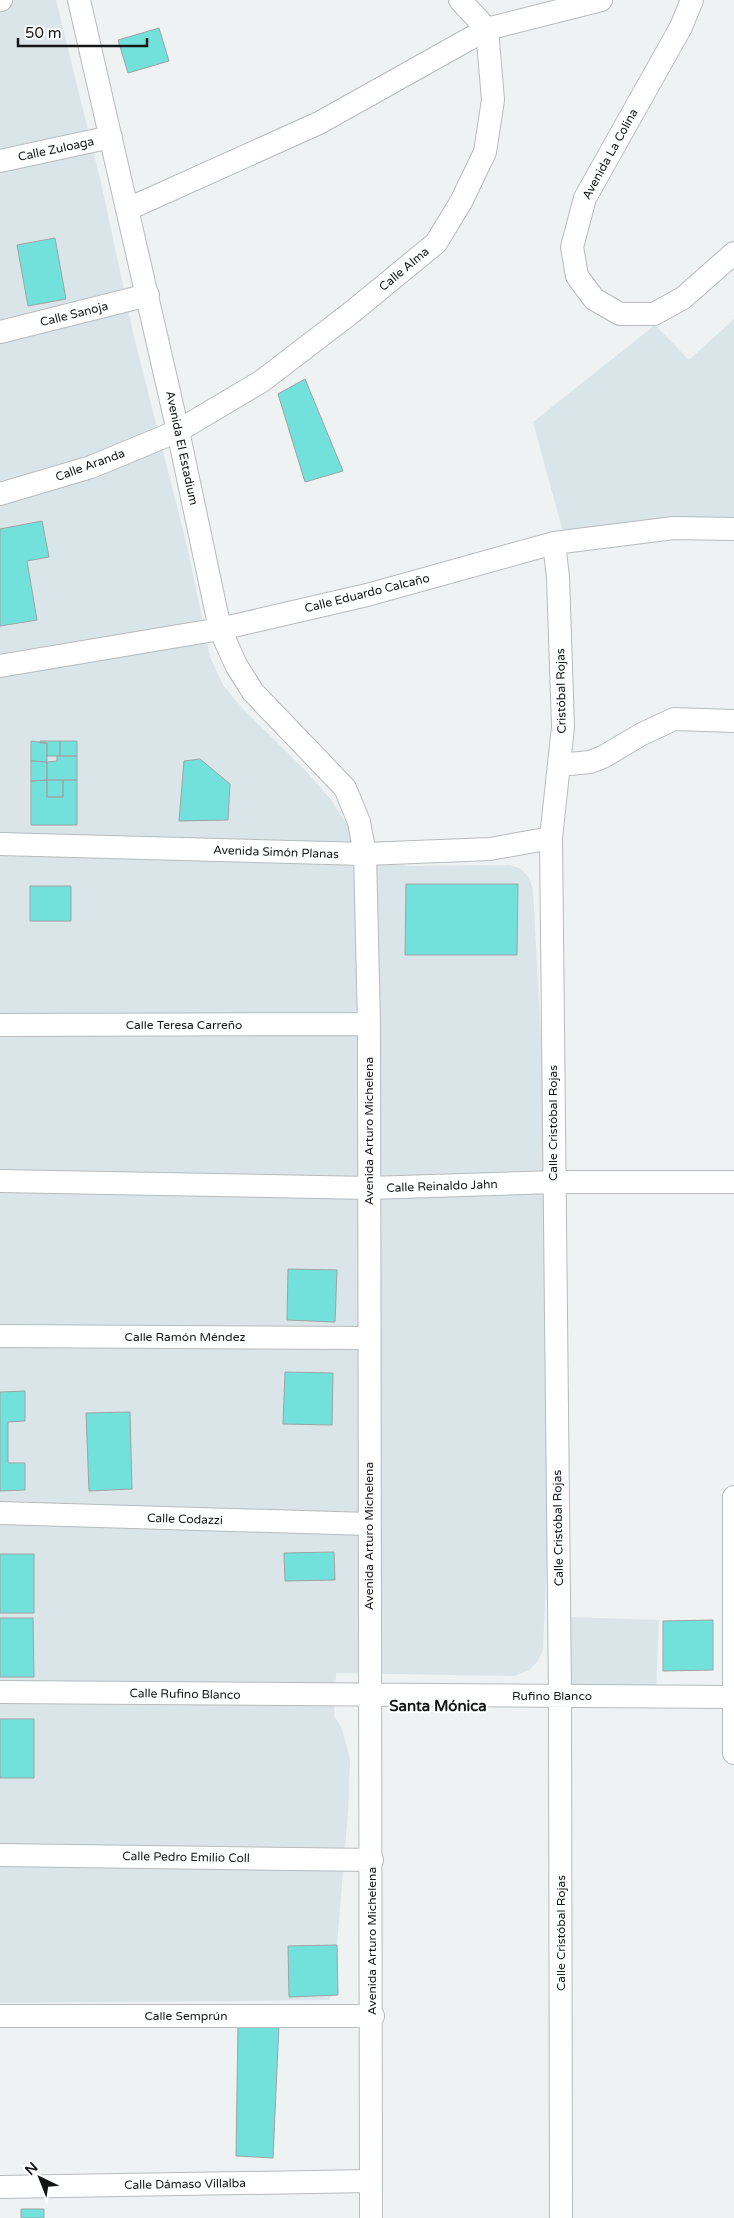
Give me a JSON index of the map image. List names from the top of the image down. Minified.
{"streets":{"street":["Calle Zuloaga","Avenida La Colina","Calle Alma","Calle Sanoja","Avenida El Estadium","Calle Aranda","Calle Eduardo Calcaño","Cristóbal Rojas","Avenida Simón Planas","Calle Teresa Carreño","Calle Cristóbal Rojas","Avenida Arturo Michelena","Calle Reinaldo Jahn","Calle Ramón Méndez","Calle Codazzi","Calle Rufino Blanco","Rufino Blanco","Calle Pedro Emilio Coll","Calle Semprún","Calle Dámaso Villalba"]},"crossings":[["Calle Zuloaga","Avenida El Estadium"],["Calle Alma","Avenida El Estadium"],["Calle Alma","Calle Aranda"],["Calle Sanoja","Avenida El Estadium"],["Avenida El Estadium","Calle Aranda"],["Avenida El Estadium","Calle Eduardo Calcaño"],["Avenida El Estadium","Avenida Simón Planas"],["Avenida El Estadium","Avenida Arturo Michelena"],["Calle Eduardo Calcaño","Cristóbal Rojas"],["Cristóbal Rojas","Avenida Simón Planas"],["Cristóbal Rojas","Calle Cristóbal Rojas"],["Avenida Simón Planas","Calle Cristóbal Rojas"],["Avenida Simón Planas","Avenida Arturo Michelena"],["Calle Teresa Carreño","Avenida Arturo Michelena"],["Calle Cristóbal Rojas","Calle Reinaldo Jahn"],["Calle Cristóbal Rojas","Rufino Blanco"],["Avenida Arturo Michelena","Calle Reinaldo Jahn"],["Avenida Arturo Michelena","Calle Ramón Méndez"],["Avenida Arturo Michelena","Calle Codazzi"],["Avenida Arturo Michelena","Calle Rufino Blanco"],["Avenida Arturo Michelena","Rufino Blanco"],["Avenida Arturo Michelena","Calle Pedro Emilio Coll"],["Avenida Arturo Michelena","Calle Semprún"],["Avenida Arturo Michelena","Calle Dámaso Villalba"],["Calle Rufino Blanco","Rufino Blanco"]],"districts":["Santa Mónica"],"scale_bar":"50 m","north":"top left"}
